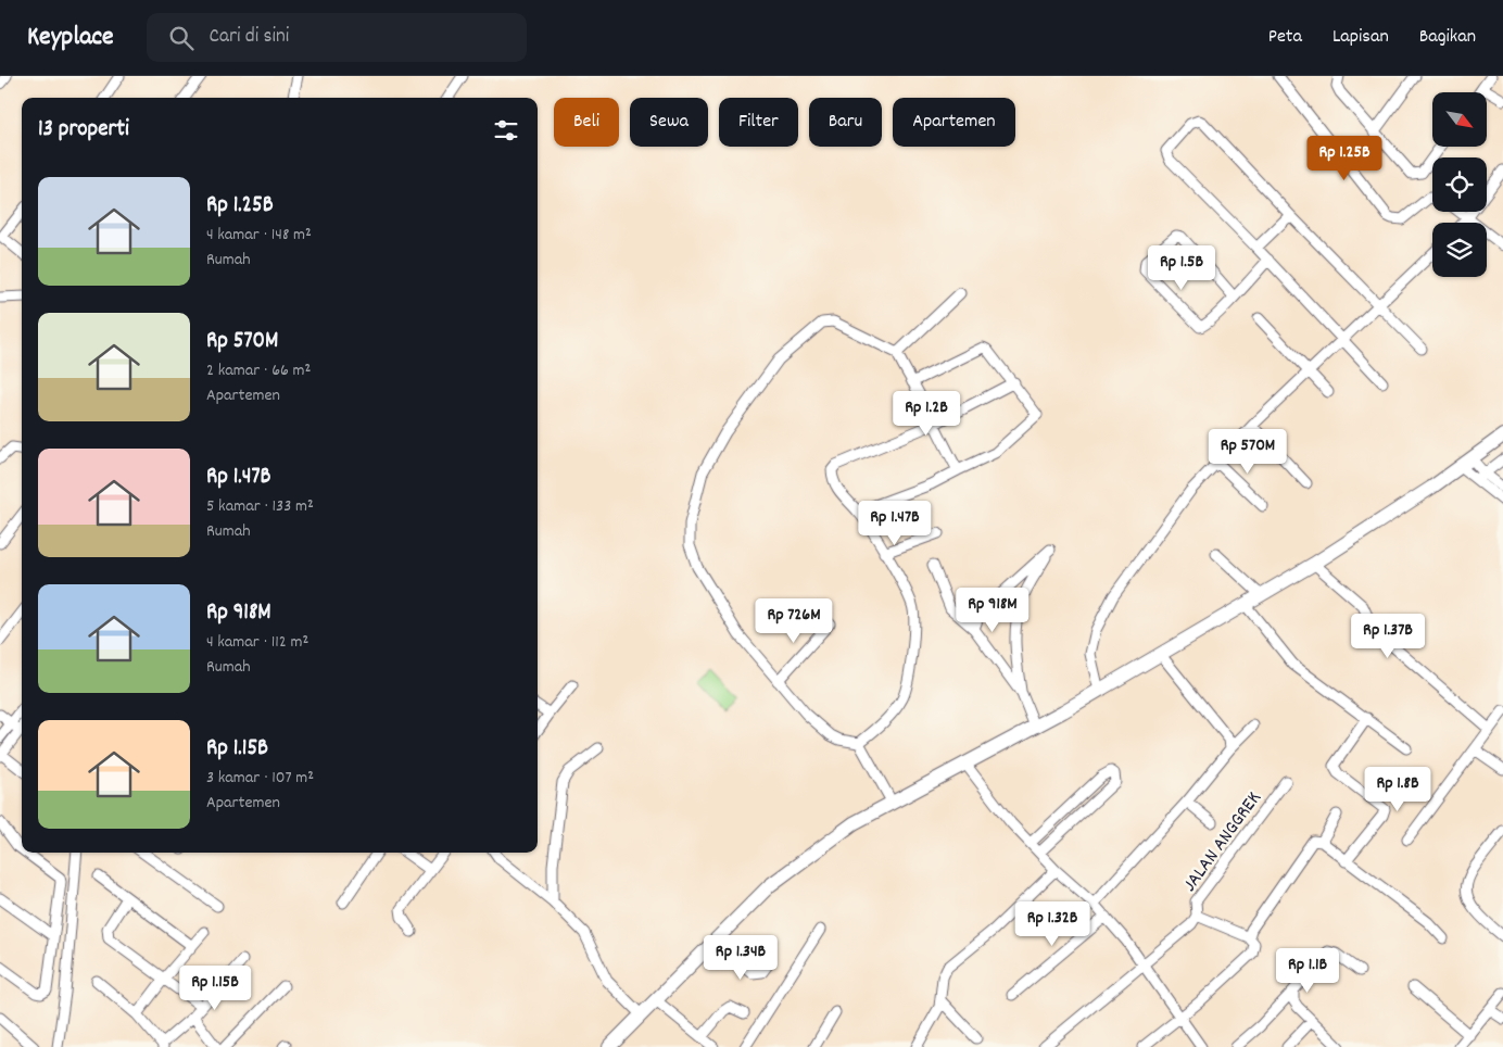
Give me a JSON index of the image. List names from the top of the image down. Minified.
{"streets":{"street":["JALAN ANGGREK"]},"north":"bottom right","page":{"header":"Keyplace","search":"Cari di sini","nav":["Peta","Lapisan","Bagikan"],"chip":["Beli","Sewa","Filter","Baru","Apartemen"],"heading":"13 properti","price":["Rp 1.25B","Rp 1.5B","Rp 1.2B","Rp 570M","Rp 1.47B","Rp 918M","Rp 726M","Rp 1.37B","Rp 1.8B","Rp 1.32B","Rp 1.34B","Rp 1.1B","Rp 1.15B"],"list":[{"name":"Rp 1.25B","note":"4 kamar · 148 m² · Rumah"},{"name":"Rp 570M","note":"2 kamar · 66 m² · Apartemen"},{"name":"Rp 1.47B","note":"5 kamar · 133 m² · Rumah"},{"name":"Rp 918M","note":"4 kamar · 112 m² · Rumah"},{"name":"Rp 1.15B","note":"3 kamar · 107 m² · Apartemen"}]}}
